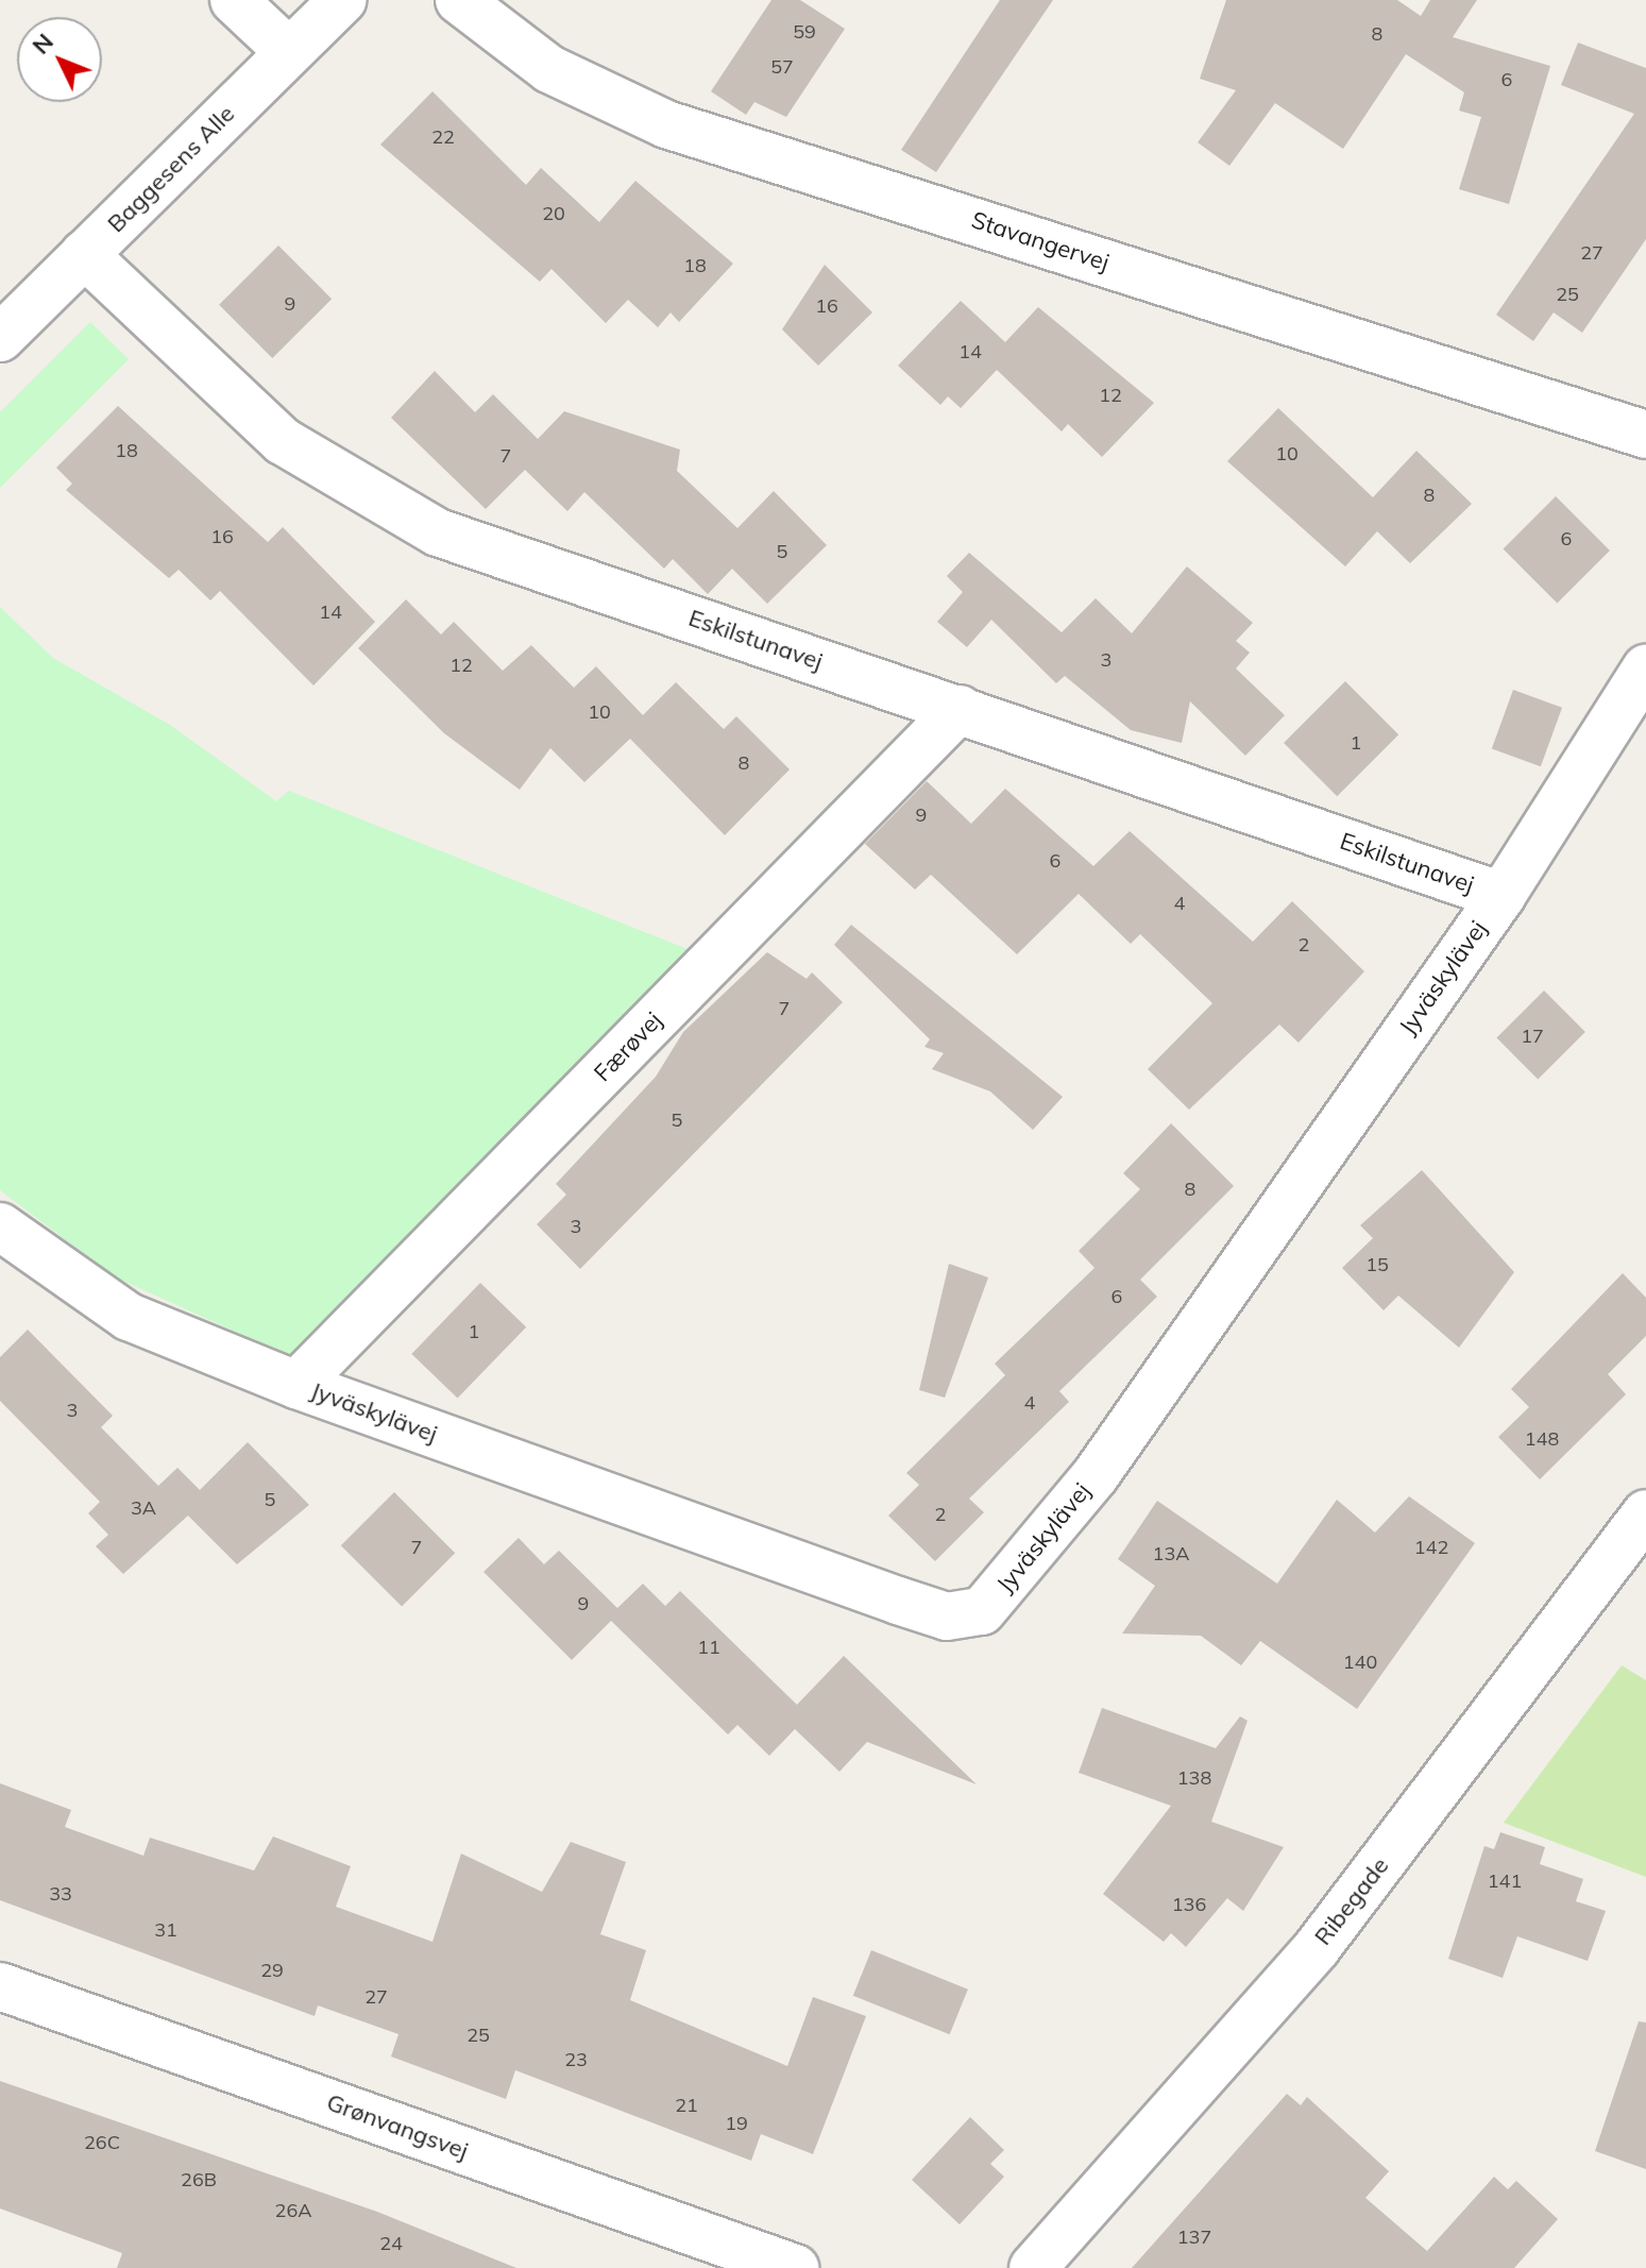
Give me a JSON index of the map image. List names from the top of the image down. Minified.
{"streets":{"street":["Baggesens Alle","Stavangervej","Eskilstunavej","Jyväskylävej","Færøvej","Ribegade","Grønvangsvej"]},"crossings":[["Baggesens Alle","Eskilstunavej"],["Eskilstunavej","Jyväskylävej"],["Eskilstunavej","Færøvej"],["Jyväskylävej","Færøvej"]],"house_numbers":["59","8","57","6","22","20","27","18","25","9","16","14","12","18","10","7","8","16","6","5","14","3","12","10","1","8","9","6","4","2","7","17","5","8","3","15","6","1","4","3","148","5","3A","2","7","142","13A","9","11","140","138","141","33","136","31","29","27","25","23","21","19","26C","26B","26A","137","24"],"north":"top left"}
